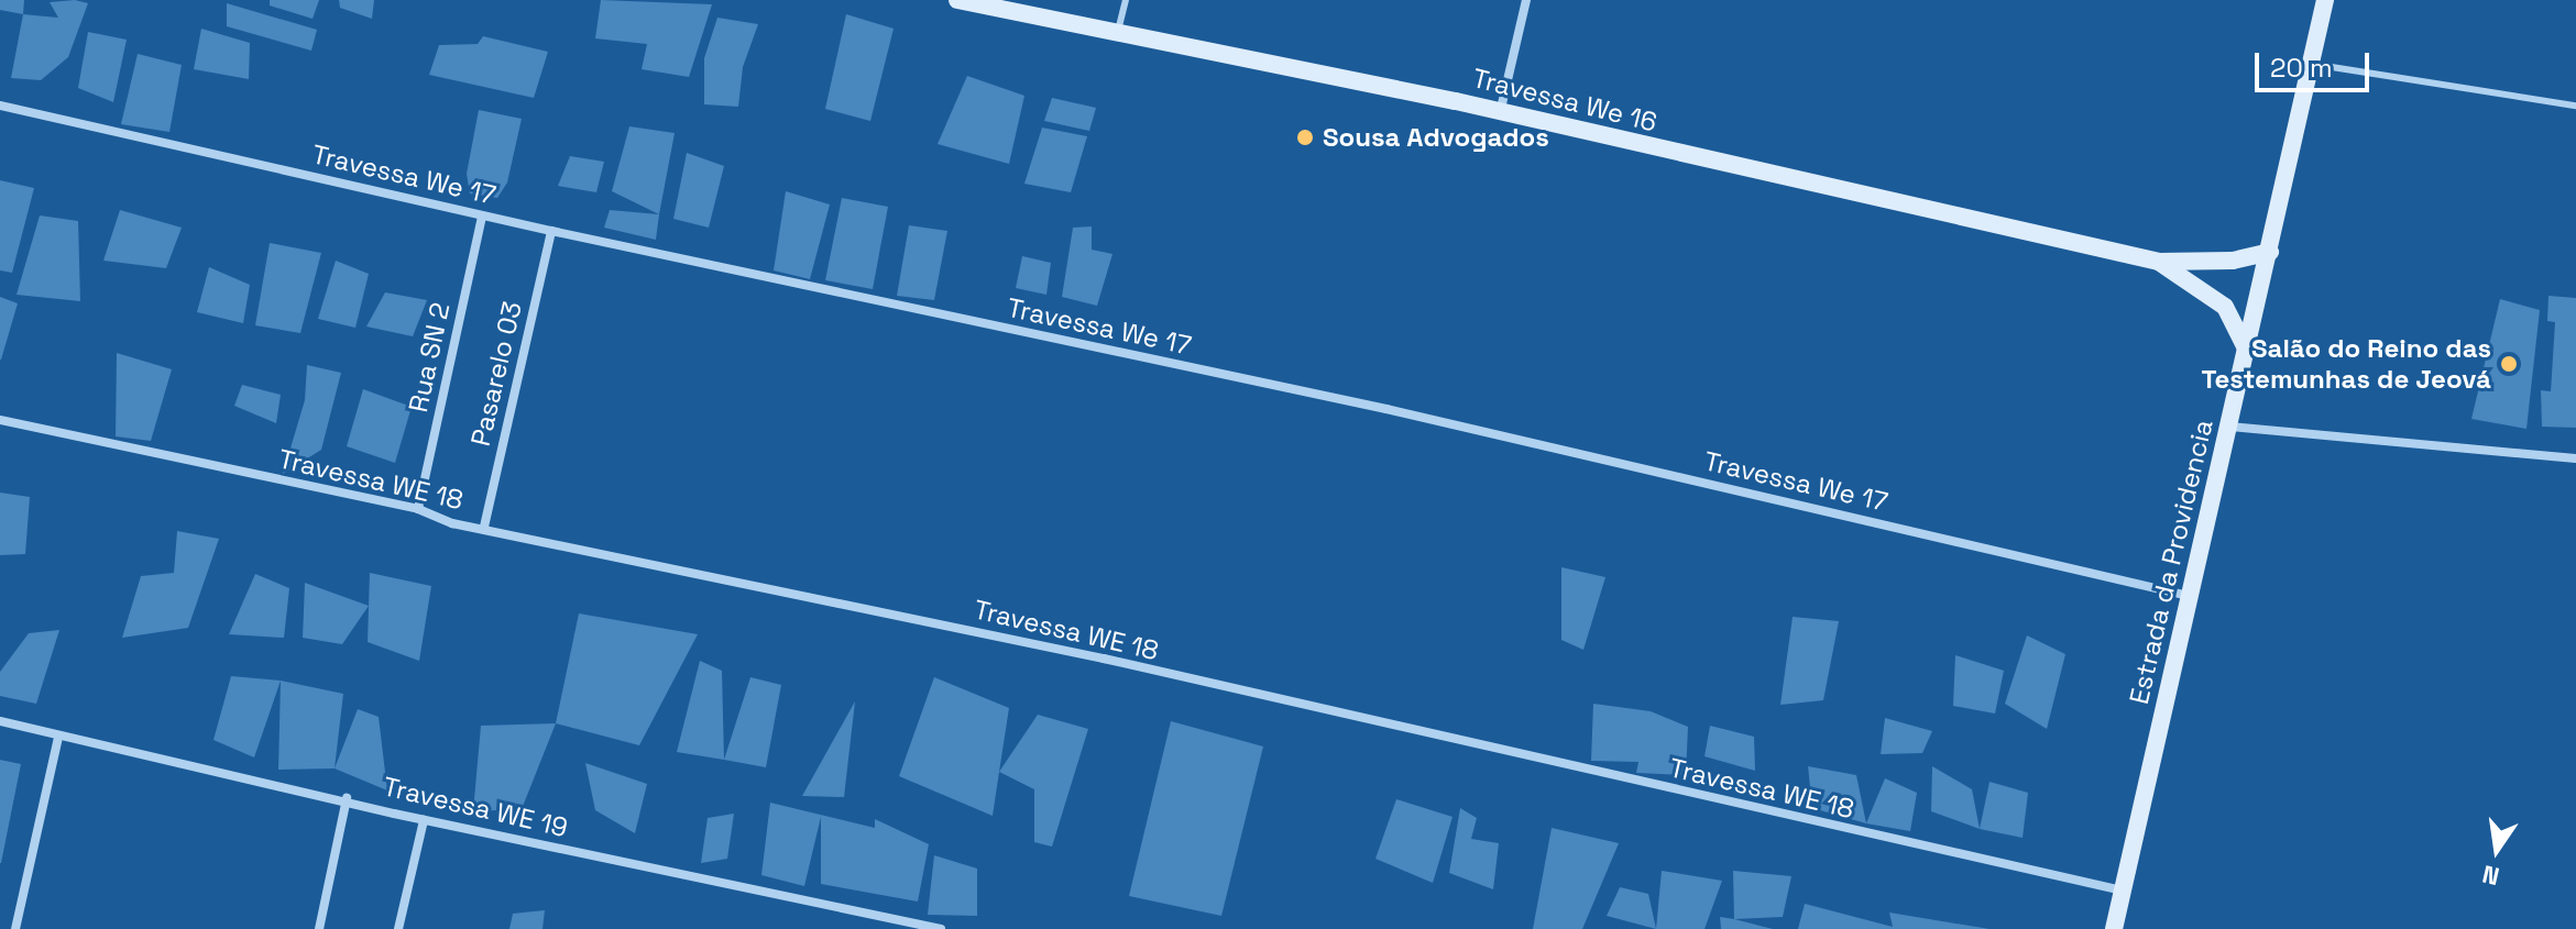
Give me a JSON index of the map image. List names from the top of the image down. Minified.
{"streets":{"main road":["Travessa We 16","Estrada da Providencia"],"street":["Travessa We 17","Rua SN 2","Pasarelo 03","Travessa WE 18","Travessa WE 19"]},"crossings":[["Travessa We 17","Rua SN 2"],["Travessa We 17","Pasarelo 03"],["Travessa We 17","Estrada da Providencia"],["Rua SN 2","Travessa WE 18"],["Pasarelo 03","Travessa WE 18"],["Travessa WE 18","Estrada da Providencia"]],"places":["Sousa Advogados","Salão do Reino das Testemunhas de Jeová"],"scale_bar":"20 m","north":"bottom"}
